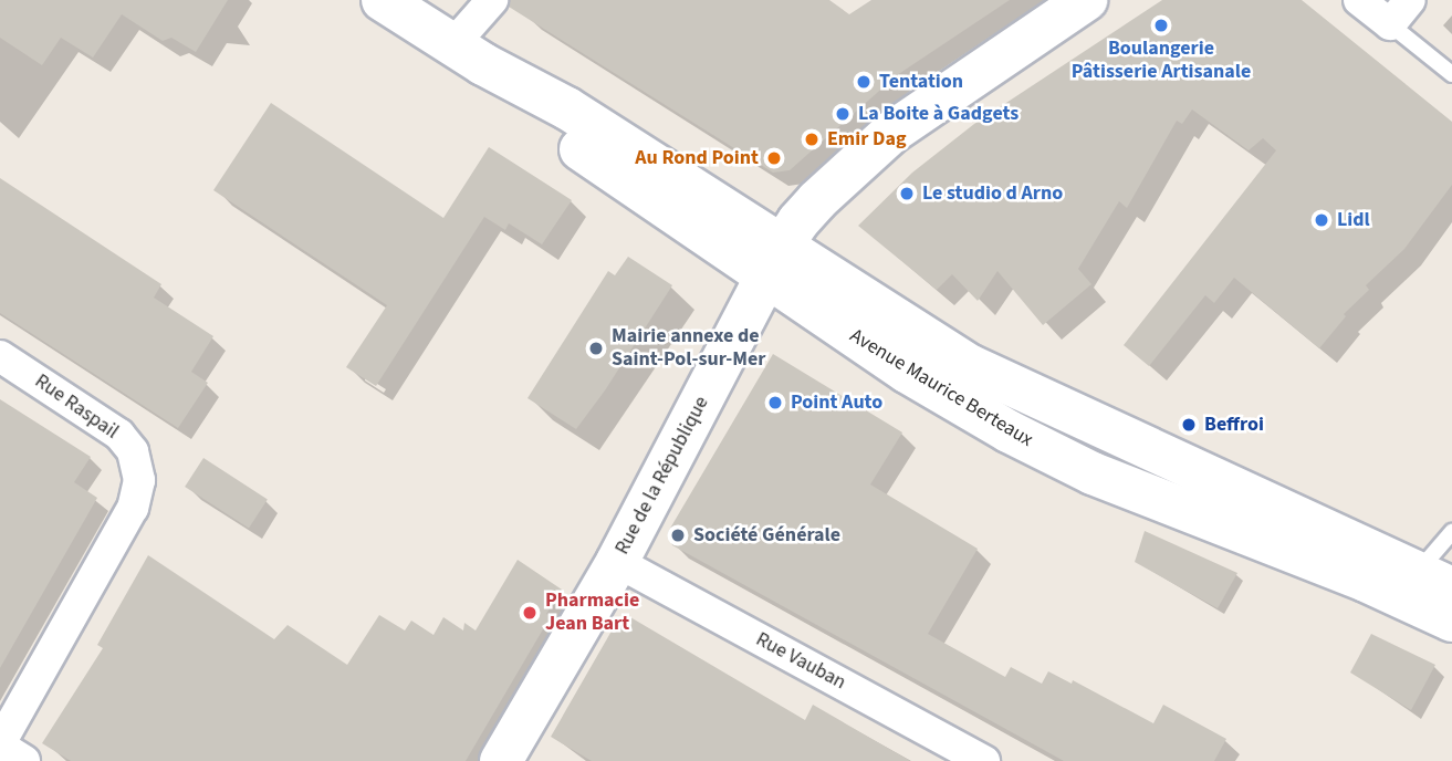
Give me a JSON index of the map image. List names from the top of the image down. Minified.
{"streets":{"street":["Avenue Maurice Berteaux","Rue Raspail","Rue de la République","Rue Vauban"]},"crossings":[["Avenue Maurice Berteaux","Rue de la République"],["Rue de la République","Rue Vauban"]],"places":["Boulangerie Pâtisserie Artisanale","Tentation","La Boite à Gadgets","Emir Dag","Au Rond Point","Le studio d Arno","Lidl","Mairie annexe de Saint-Pol-sur-Mer","Point Auto","Beffroi","Société Générale","Pharmacie Jean Bart"]}
